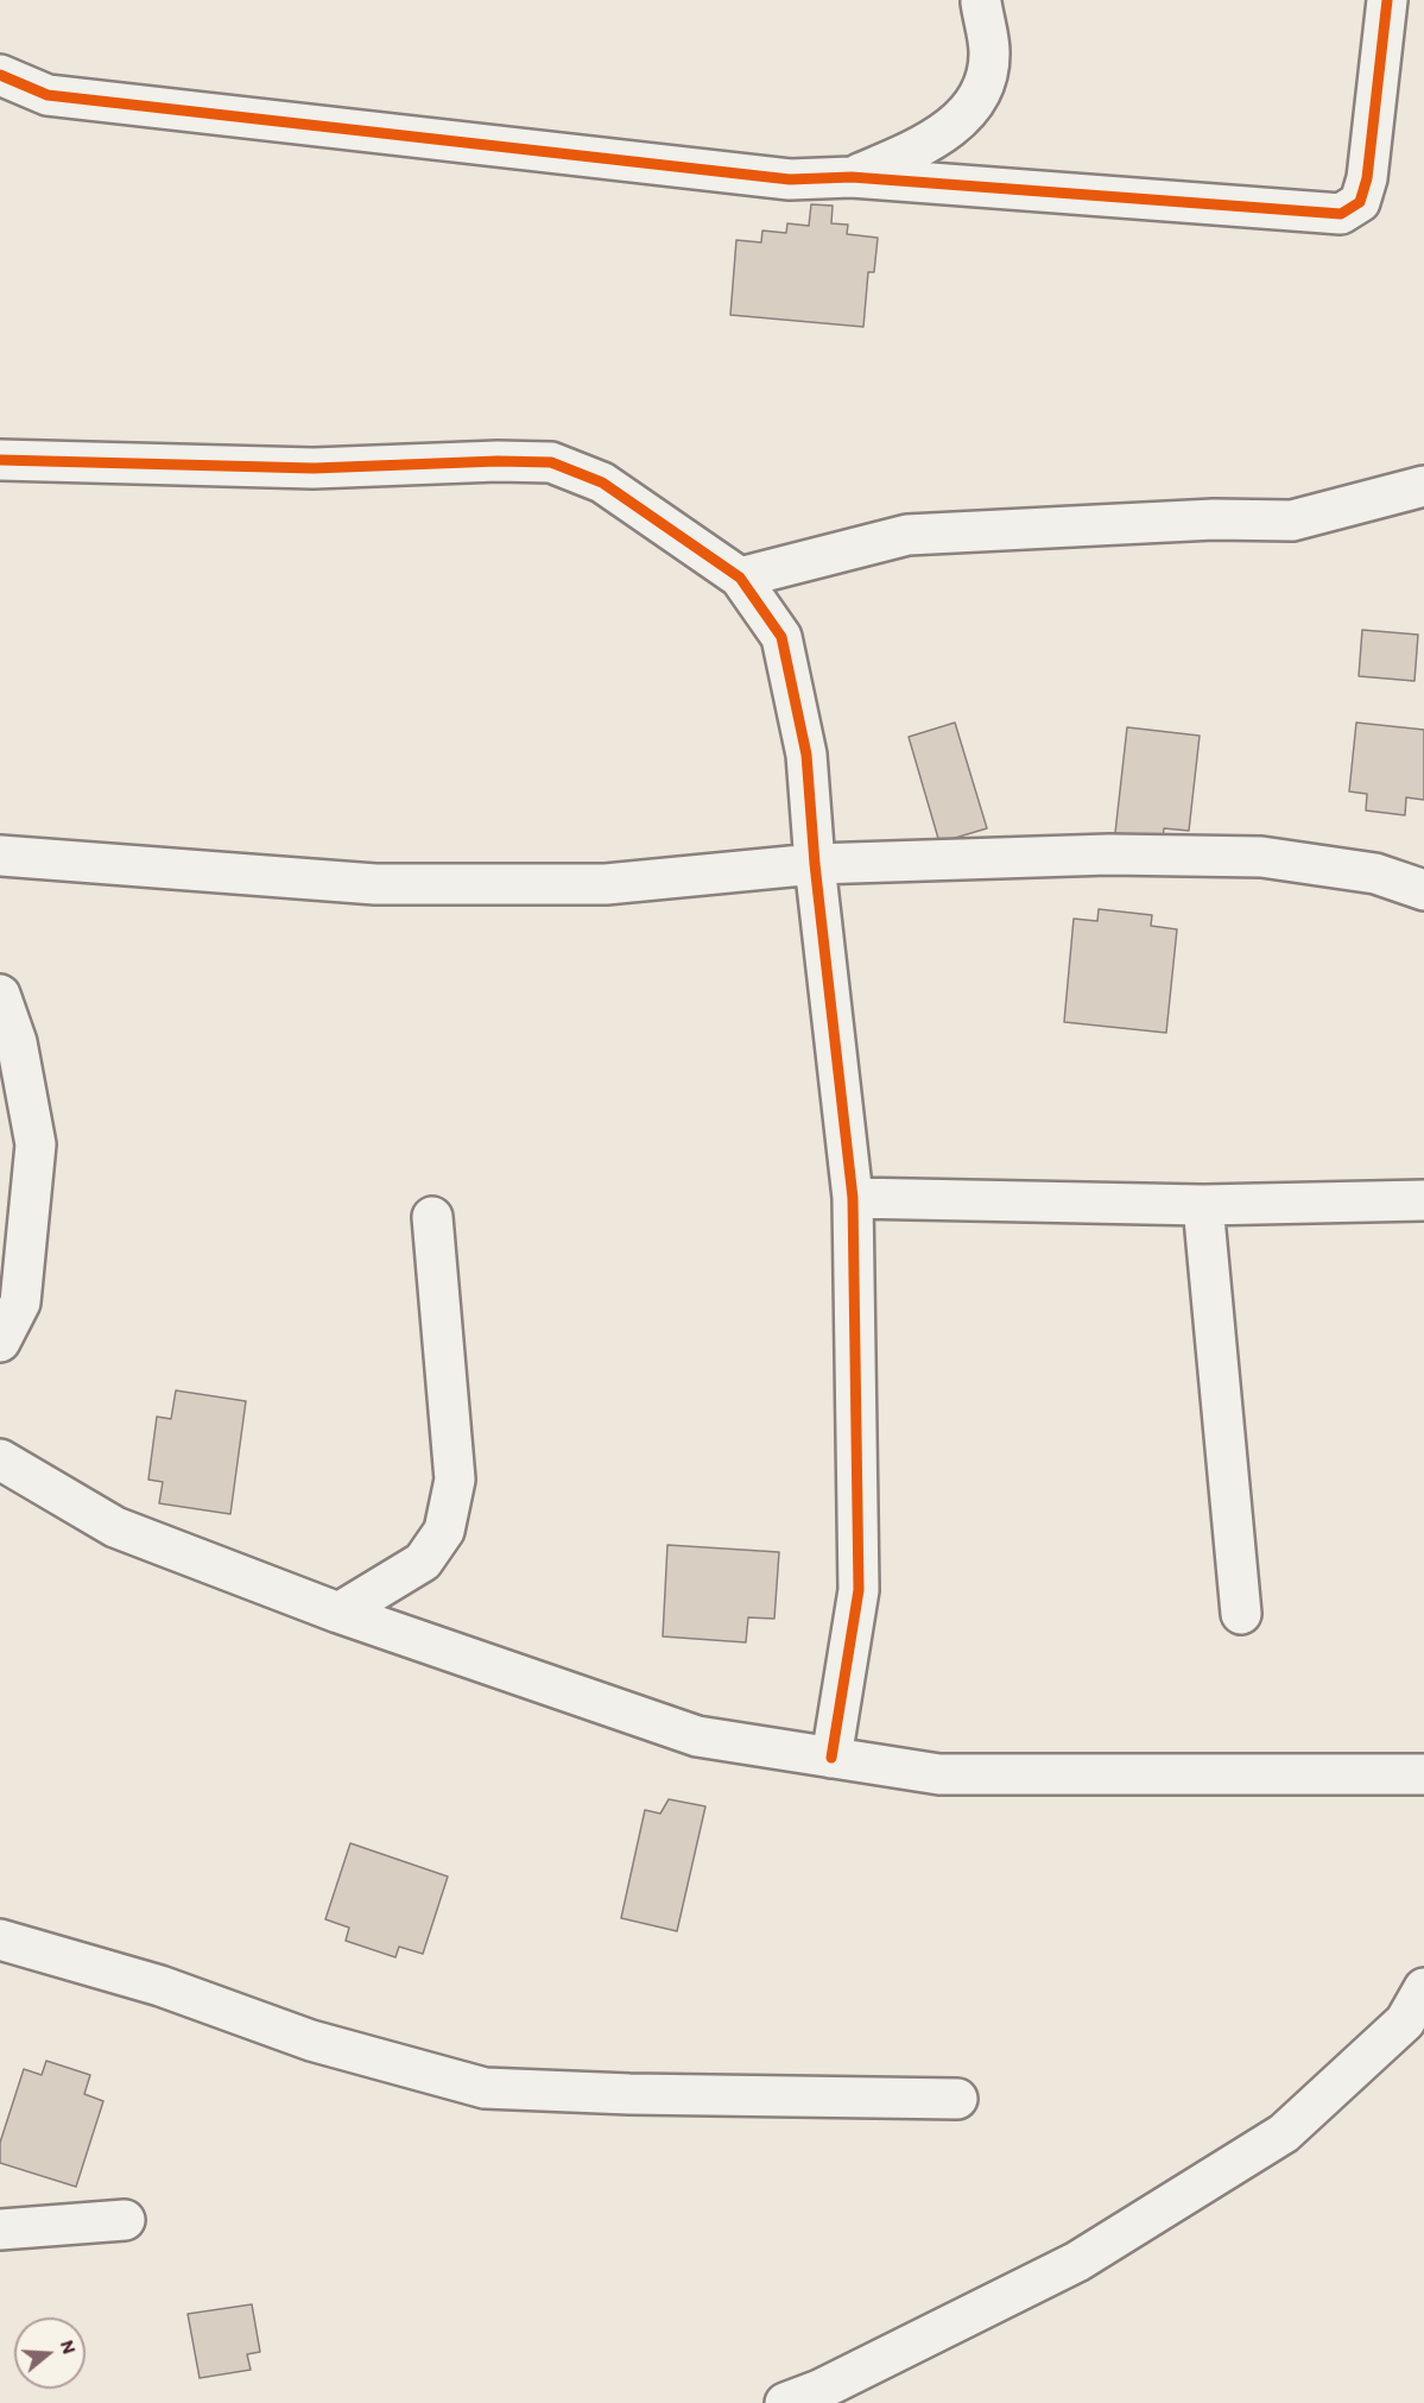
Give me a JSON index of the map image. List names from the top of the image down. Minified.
{"north":"right"}
